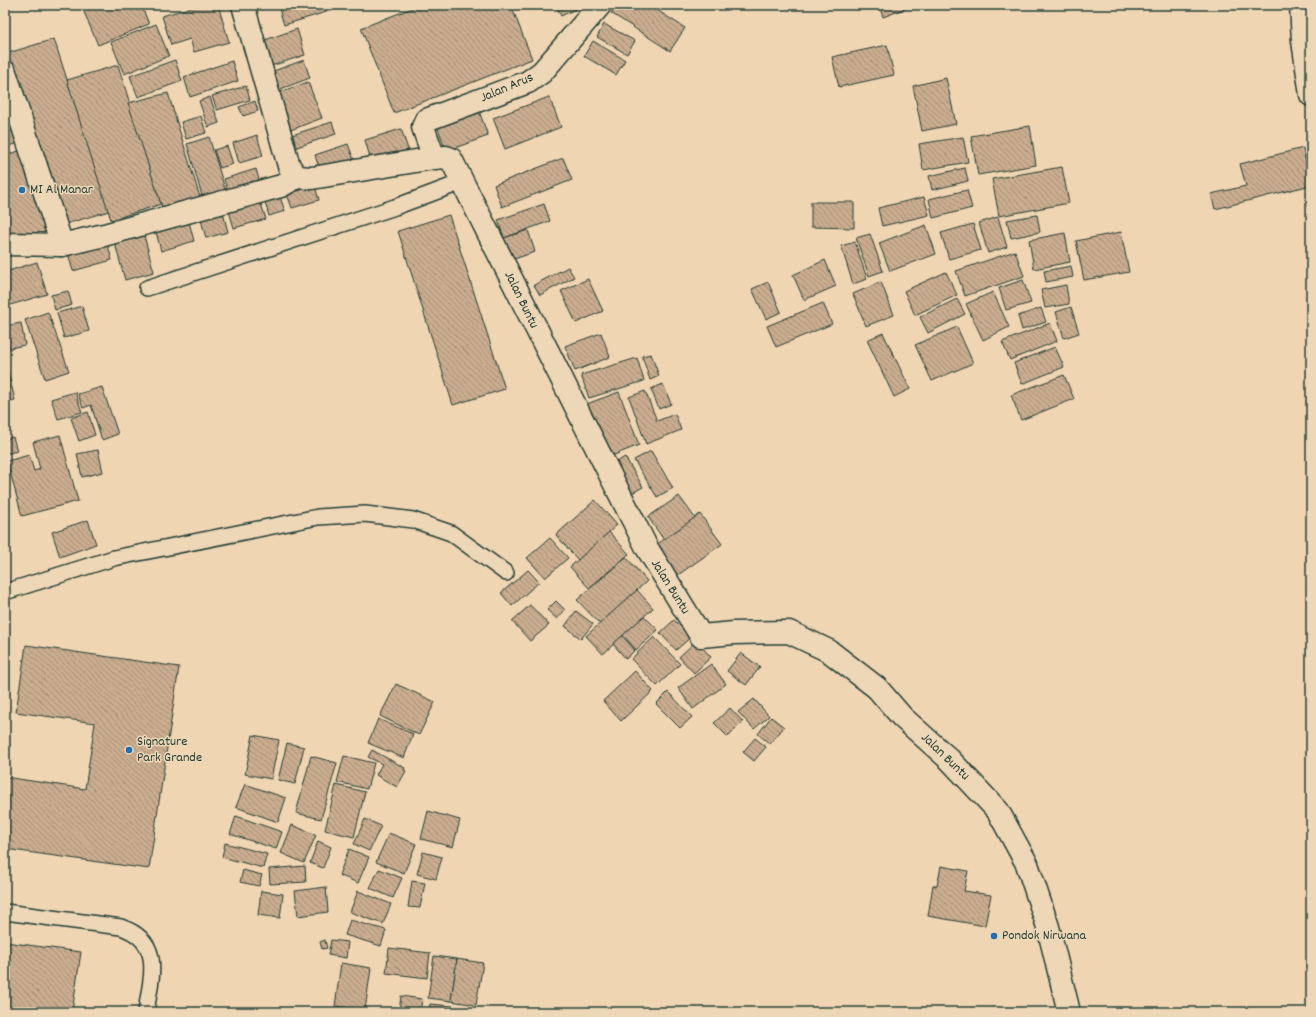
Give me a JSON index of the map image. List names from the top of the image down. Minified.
{"streets":{"street":["Jalan Arus","Jalan Buntu"]},"crossings":[["Jalan Arus","Jalan Buntu"]],"places":["MI Al Manar","Signature Park Grande","Pondok Nirwana"]}
